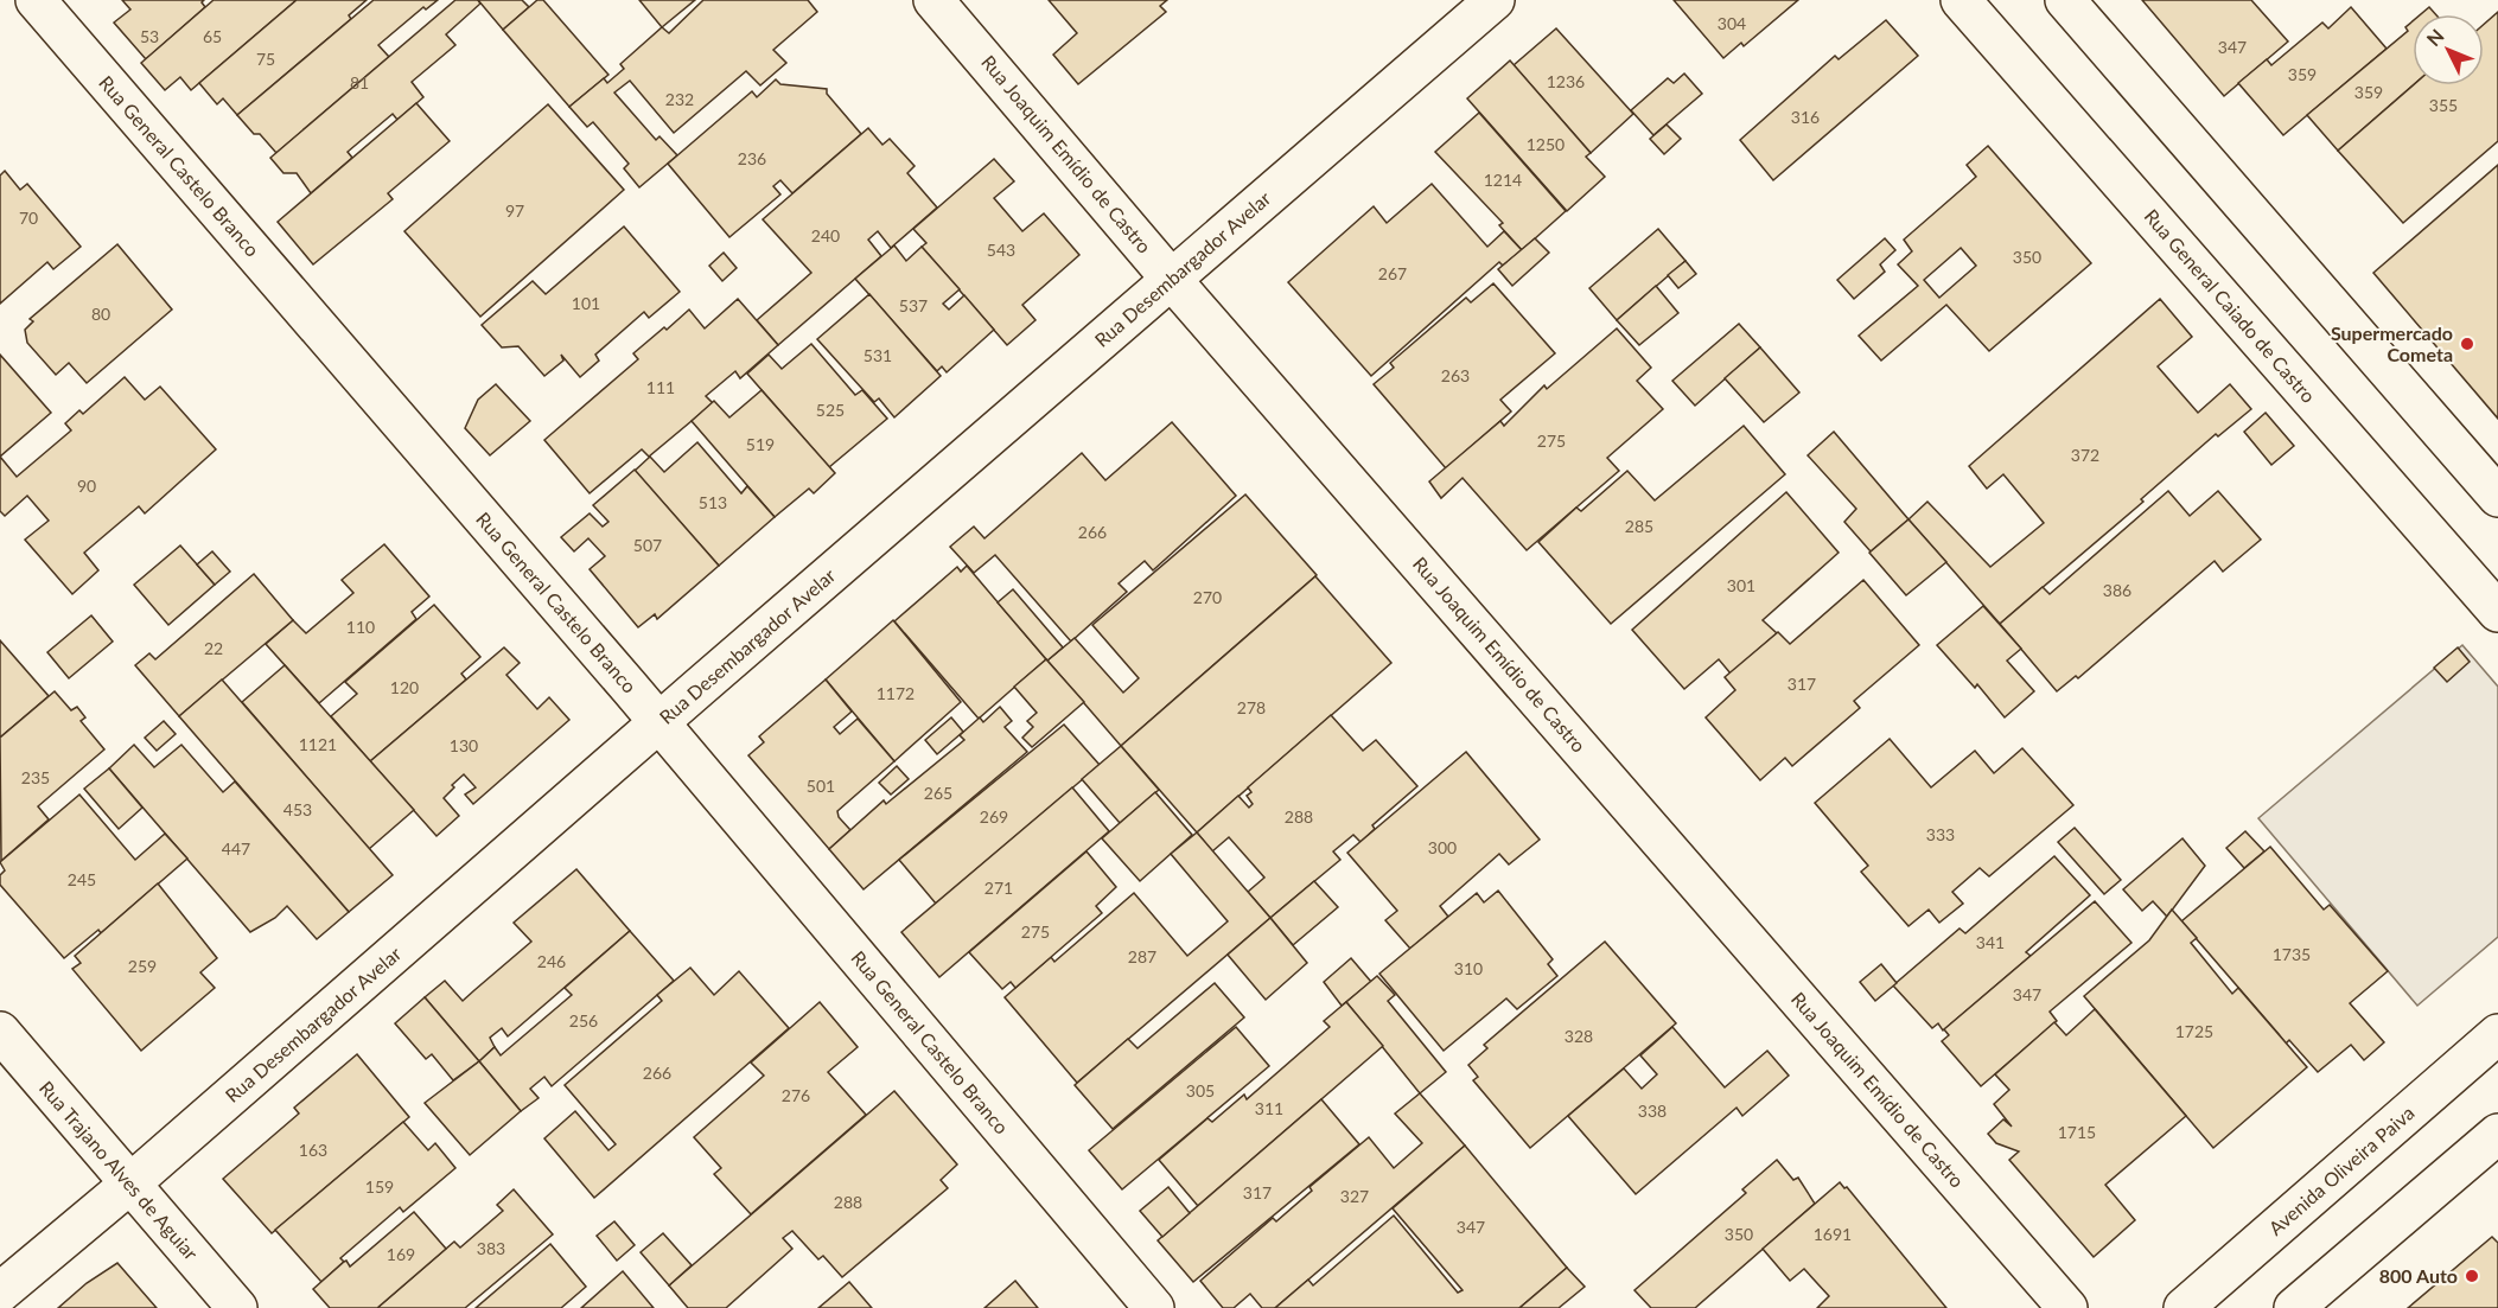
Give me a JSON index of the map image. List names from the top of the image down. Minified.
{"streets":{"street":["Rua Joaquim Emídio de Castro","Rua General Castelo Branco","Rua Desembargador Avelar","Rua General Caiado de Castro","Rua Trajano Alves de Aguiar","Avenida Oliveira Paiva"]},"crossings":[["Rua Joaquim Emídio de Castro","Rua Desembargador Avelar"],["Rua General Castelo Branco","Rua Desembargador Avelar"],["Rua Desembargador Avelar","Rua Trajano Alves de Aguiar"]],"places":["Supermercado Cometa","800 Auto"],"house_numbers":["304","53","65","347","75","359","1236","81","359","232","355","316","1250","236","1214","97","70","240","543","350","267","101","537","80","531","263","111","525","275","519","372","90","513","285","266","507","301","386","270","110","22","317","120","1172","278","1121","130","235","501","265","453","269","288","333","300","447","245","271","275","341","1735","287","246","259","310","347","256","1725","328","266","305","276","311","338","1715","163","159","317","327","288","347","350","1691","383","169"],"north":"top left"}
